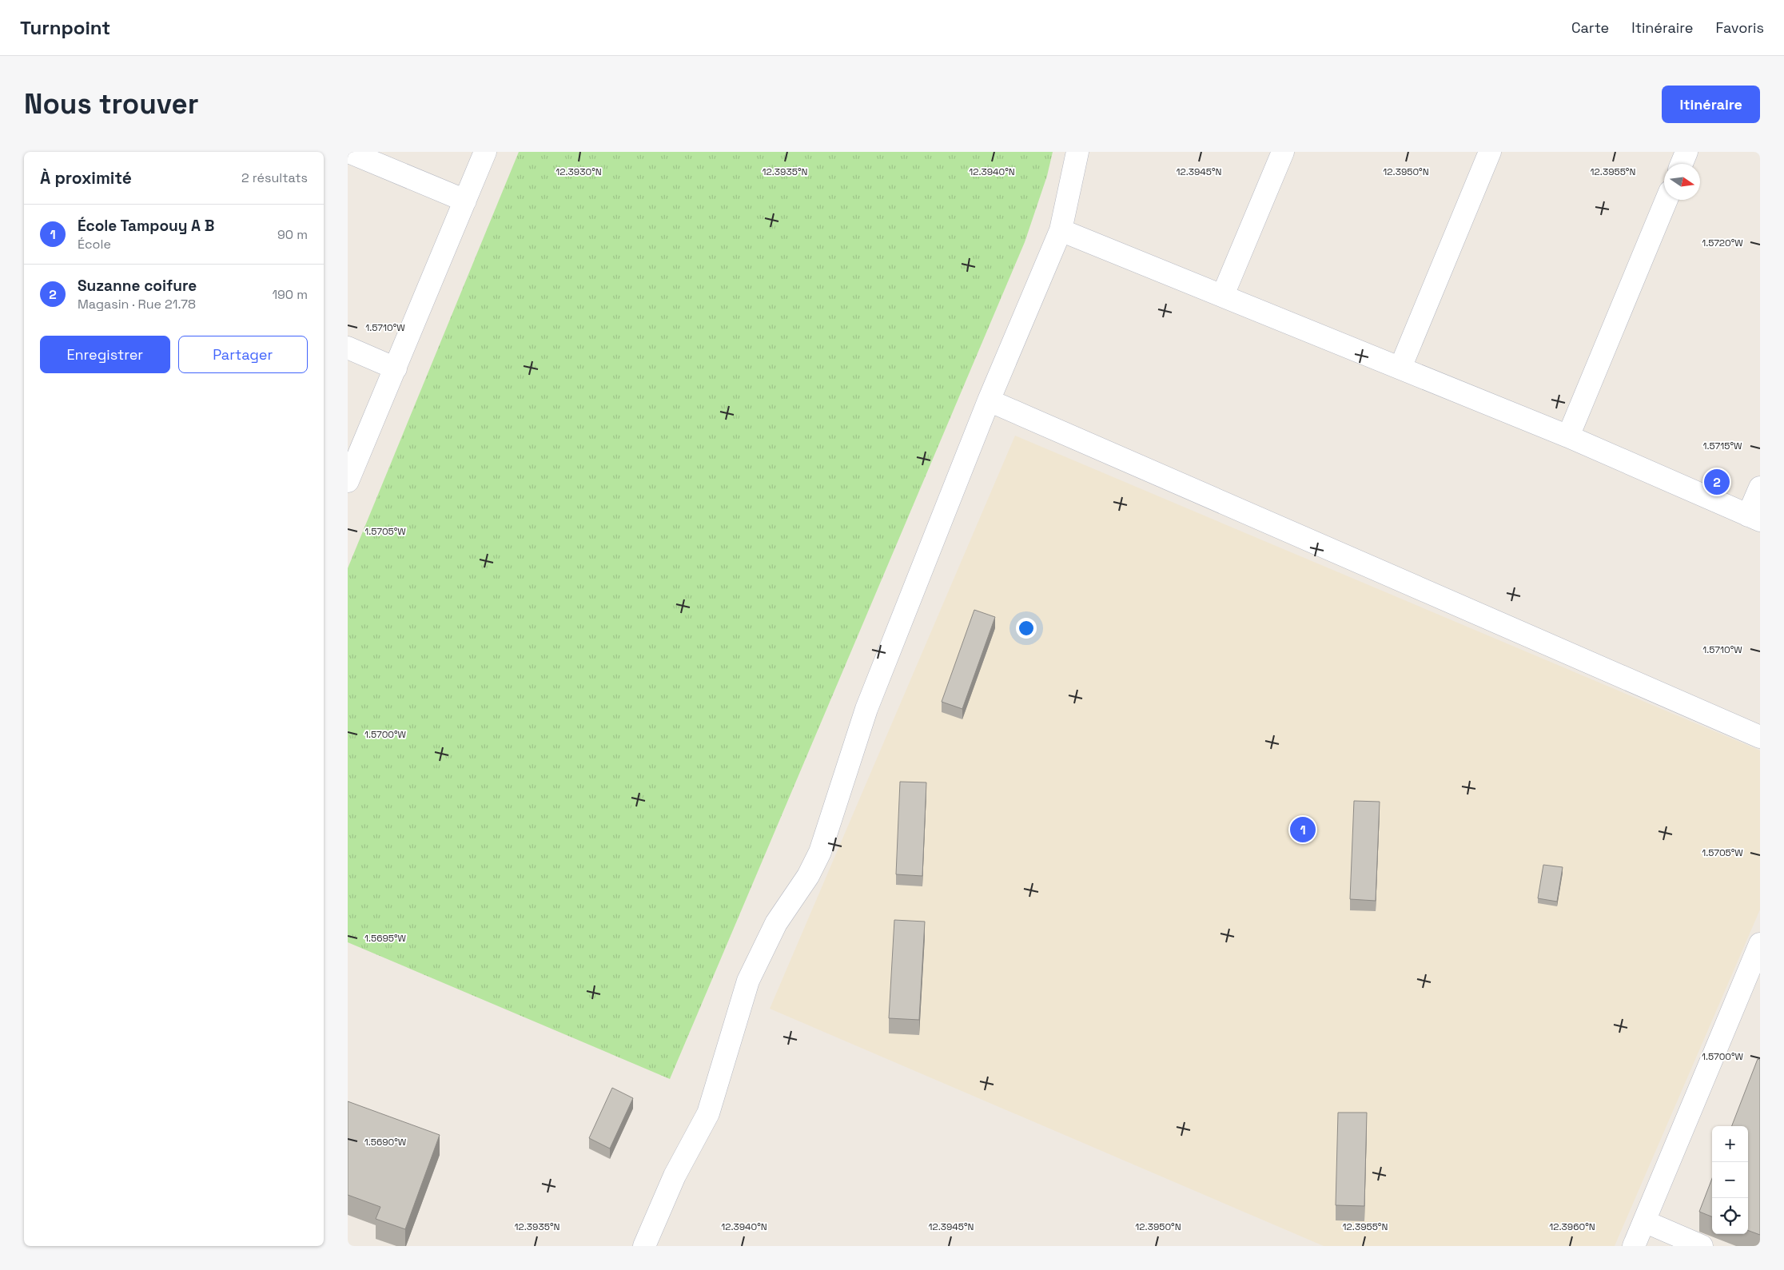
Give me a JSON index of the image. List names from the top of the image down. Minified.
{"north":"right","page":{"header":"Turnpoint","nav":["Carte","Itinéraire","Favoris"],"buttons":["Itinéraire",["Enregistrer","Partager"]],"title":"Nous trouver","heading":["À proximité","2 résultats"],"list":[{"mark":"1","name":"École Tampouy A B","note":"École","value":"90 m"},{"mark":"2","name":"Suzanne coifure","note":"Magasin · Rue 21.78","value":"190 m"}],"pins":["2","1"],"map_buttons":["+","−"]},"coordinates":["12.3930°N","12.3935°N","12.3940°N","12.3945°N","12.3950°N","12.3955°N","1.5720°W","1.5710°W","1.5715°W","1.5705°W","1.5700°W","1.5695°W","1.5690°W","12.3960°N"]}
